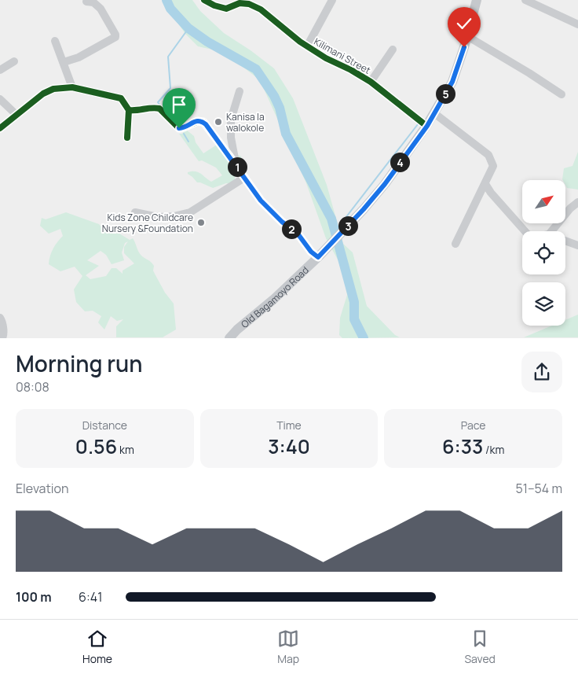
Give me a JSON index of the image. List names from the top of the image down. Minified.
{"streets":{"main road":["Old Bagamoyo Road"],"street":["Kilimani Street"]},"crossings":[["Kilimani Street","Old Bagamoyo Road"]],"places":["Kanisa la walokole","Kids Zone Childcare Nursery &Foundation"],"north":"top right","page":{"pins":["5","4","1","3","2"],"heading":["Morning run","08:08"],"stats":[["Distance","0.56 km"],["Time","3:40"],["Pace","6:33 /km"]],"chart":["Elevation","51–54 m"],"list":[{"name":"100 m","note":"6:41"}],"tabs":["Home","Map","Saved"]}}
